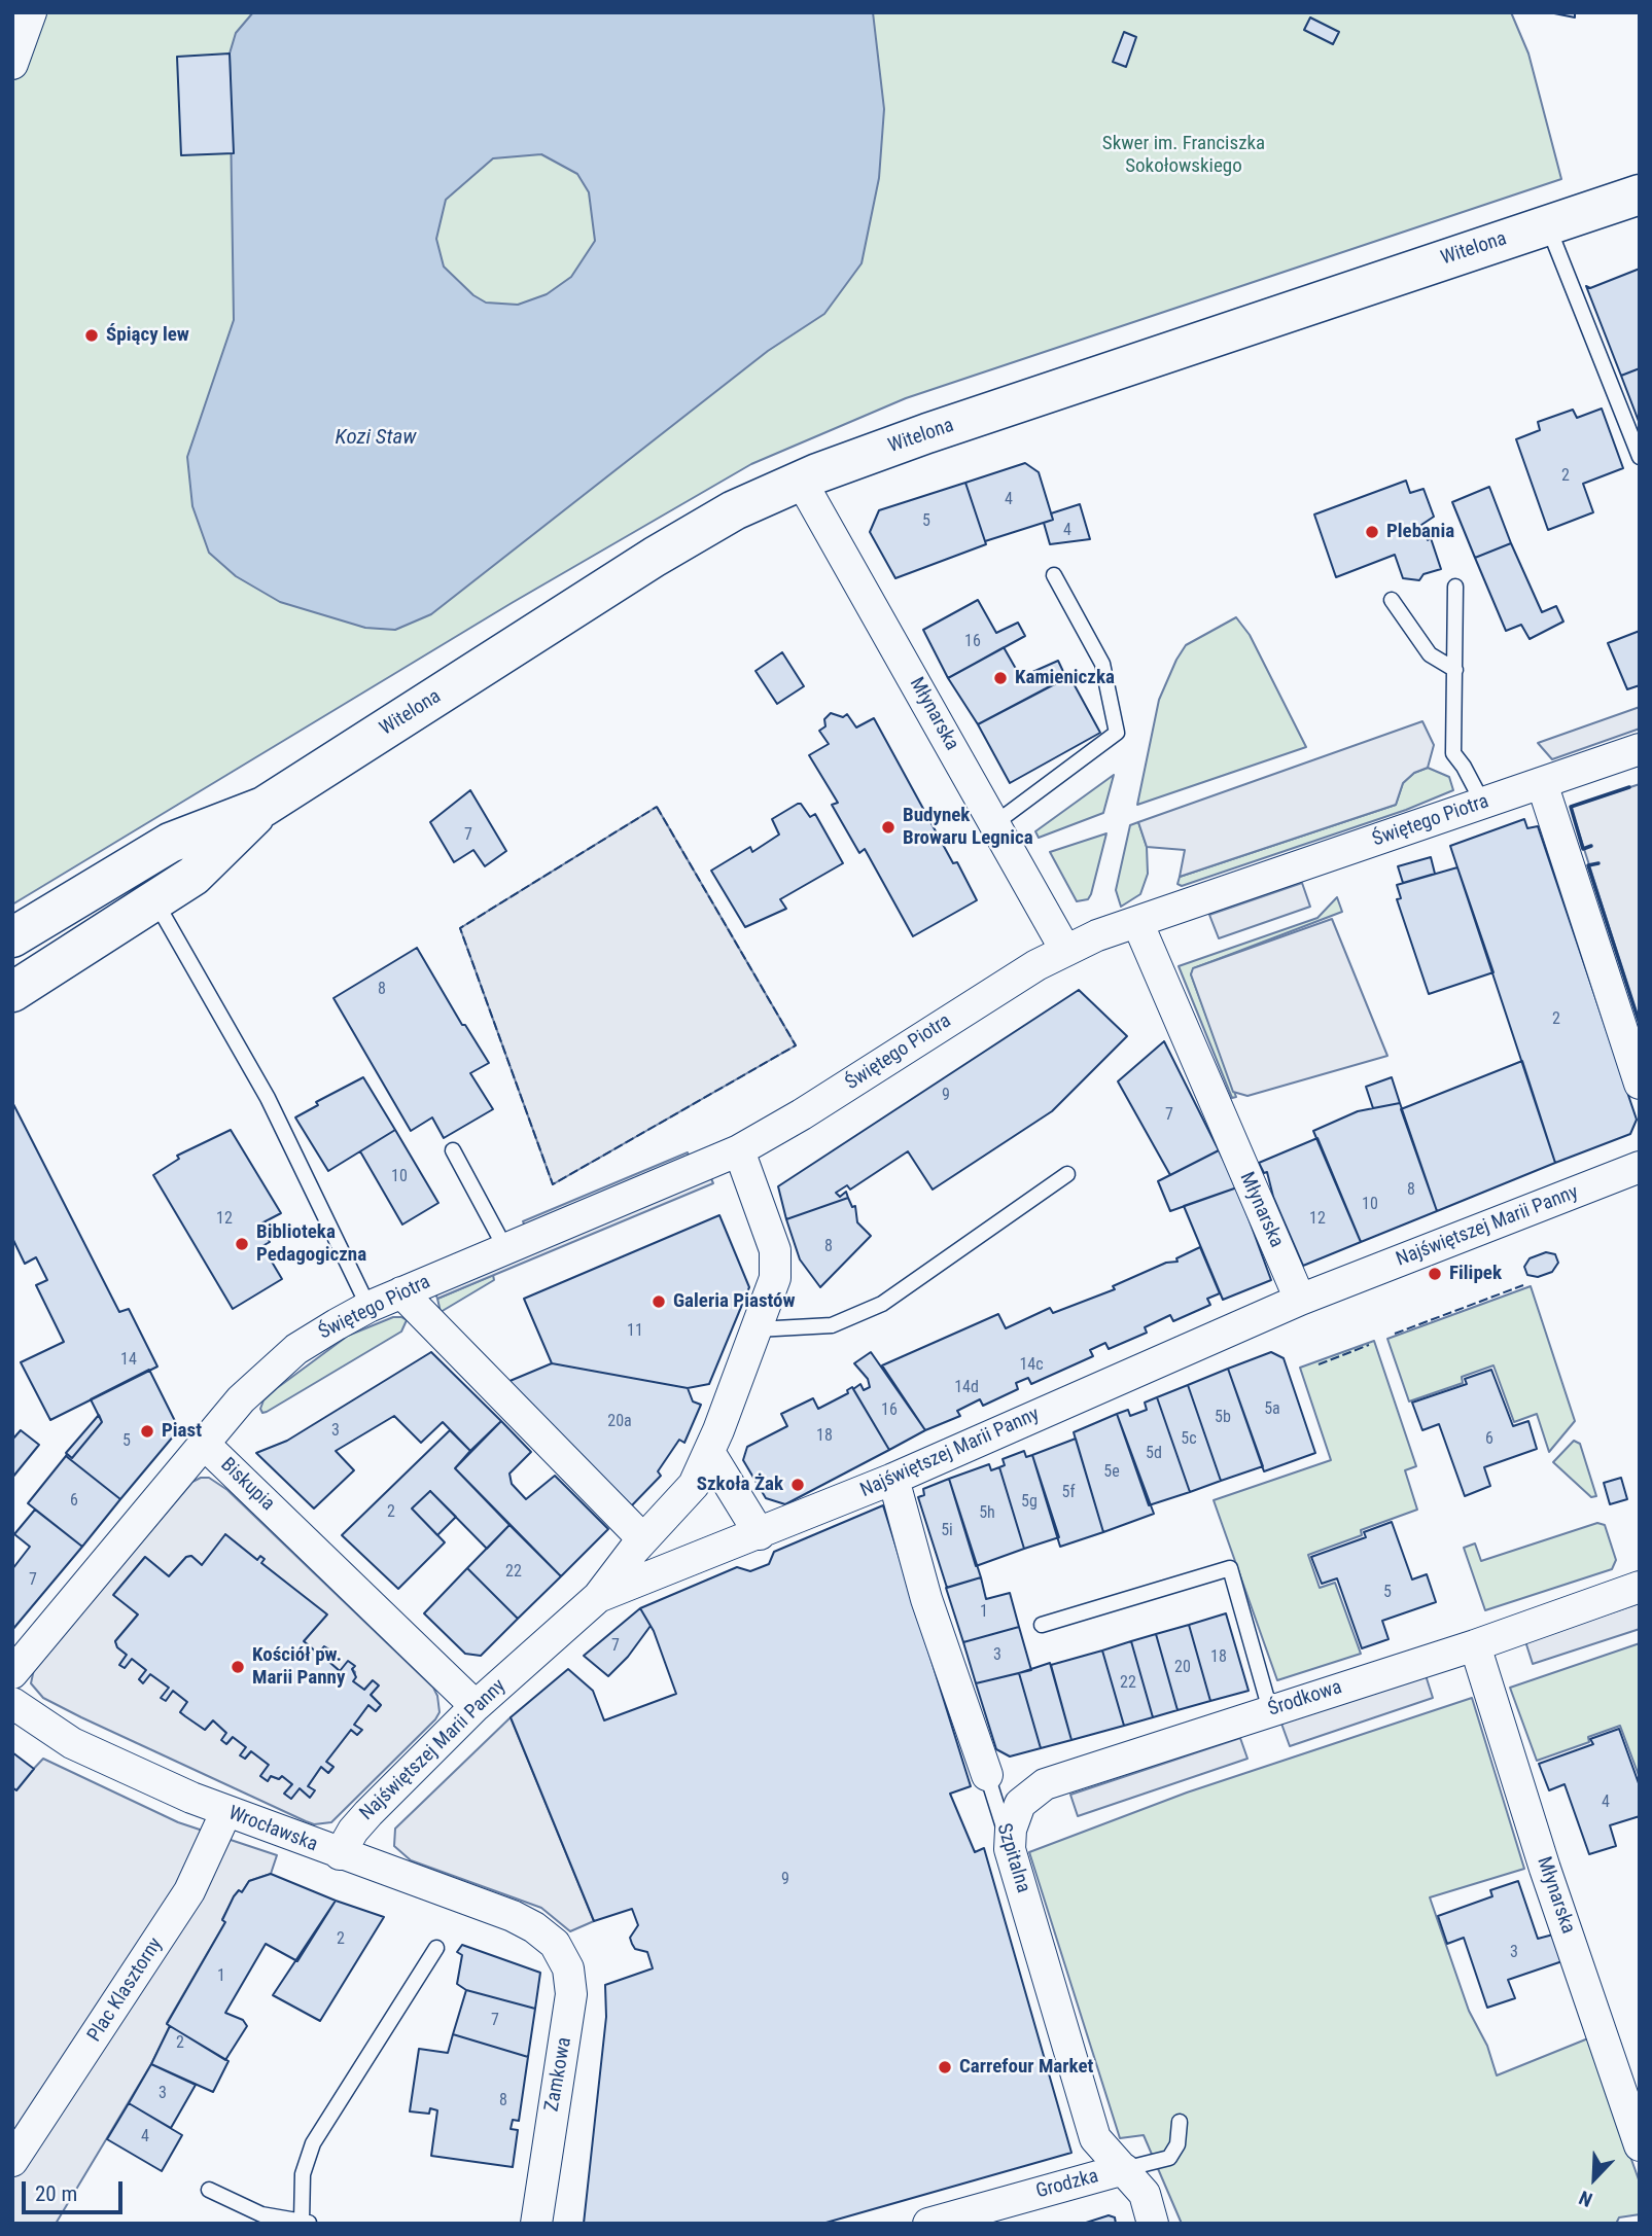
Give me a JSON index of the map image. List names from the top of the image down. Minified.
{"streets":{"main road":["Witelona"],"street":["Młynarska","Świętego Piotra","Najświętszej Marii Panny","Biskupia","Środkowa","Wrocławska","Szpitalna","Plac Klasztorny","Zamkowa","Grodzka"]},"crossings":[["Witelona","Młynarska"],["Młynarska","Świętego Piotra"],["Młynarska","Najświętszej Marii Panny"],["Młynarska","Środkowa"],["Świętego Piotra","Biskupia"],["Najświętszej Marii Panny","Biskupia"],["Najświętszej Marii Panny","Wrocławska"],["Najświętszej Marii Panny","Szpitalna"],["Środkowa","Szpitalna"],["Wrocławska","Plac Klasztorny"],["Wrocławska","Zamkowa"],["Szpitalna","Grodzka"]],"water":["Kozi Staw"],"parks":["Skwer im. Franciszka Sokołowskiego"],"places":["Śpiący lew","Plebania","Kamieniczka","Budynek Browaru Legnica","Biblioteka Pedagogiczna","Filipek","Galeria Piastów","Piast","Szkoła Żak","Kościół pw. Marii Panny","Carrefour Market"],"house_numbers":["2","4","5","4","16","7","8","2","9","7","10","8","10","12","12","8","11","14","14c","14d","5a","16","5b","20a","3","18","5c","6","5","5d","5e","5f","6","5g","2","5h","5i","22","7","5","1","7","3","18","20","22","4","9","2","3","1","7","2","3","8","4"],"scale_bar":"20 m","north":"bottom left"}
